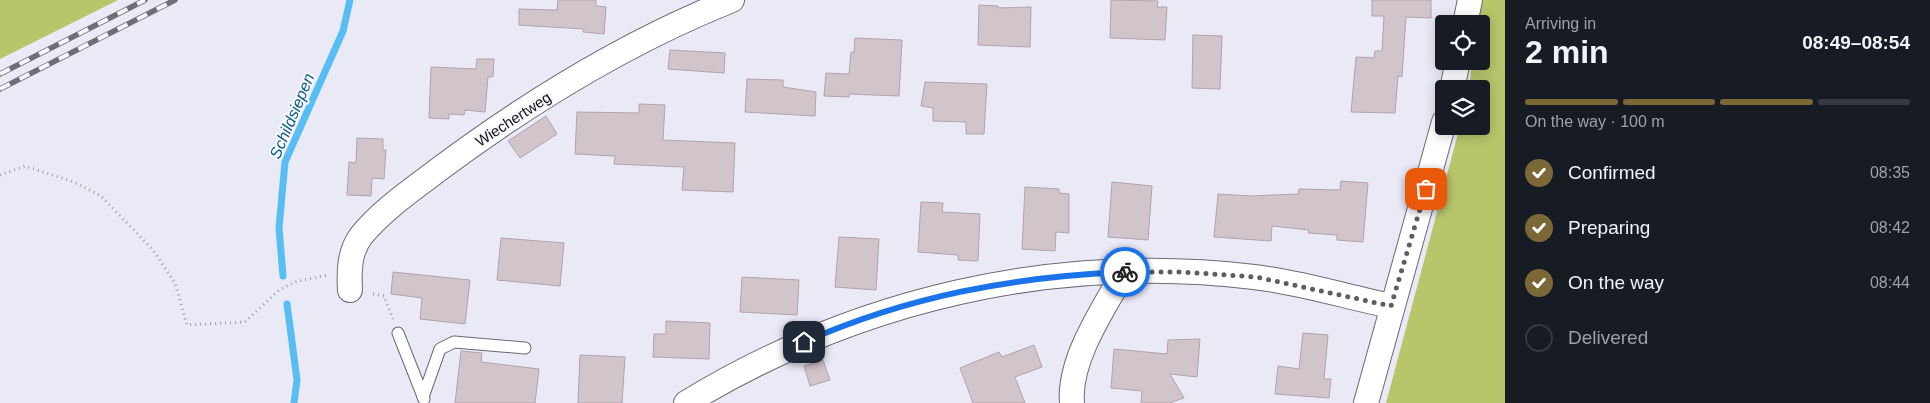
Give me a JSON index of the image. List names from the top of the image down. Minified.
{"streets":{"street":["Wiechertweg"]},"water":["Schildsiepen"],"page":{"heading":["2 min","Arriving in","08:49–08:54"],"bar":"On the way · 100 m","list":[["Confirmed","08:35"],["Preparing","08:42"],["On the way","08:44"],"Delivered"]}}
